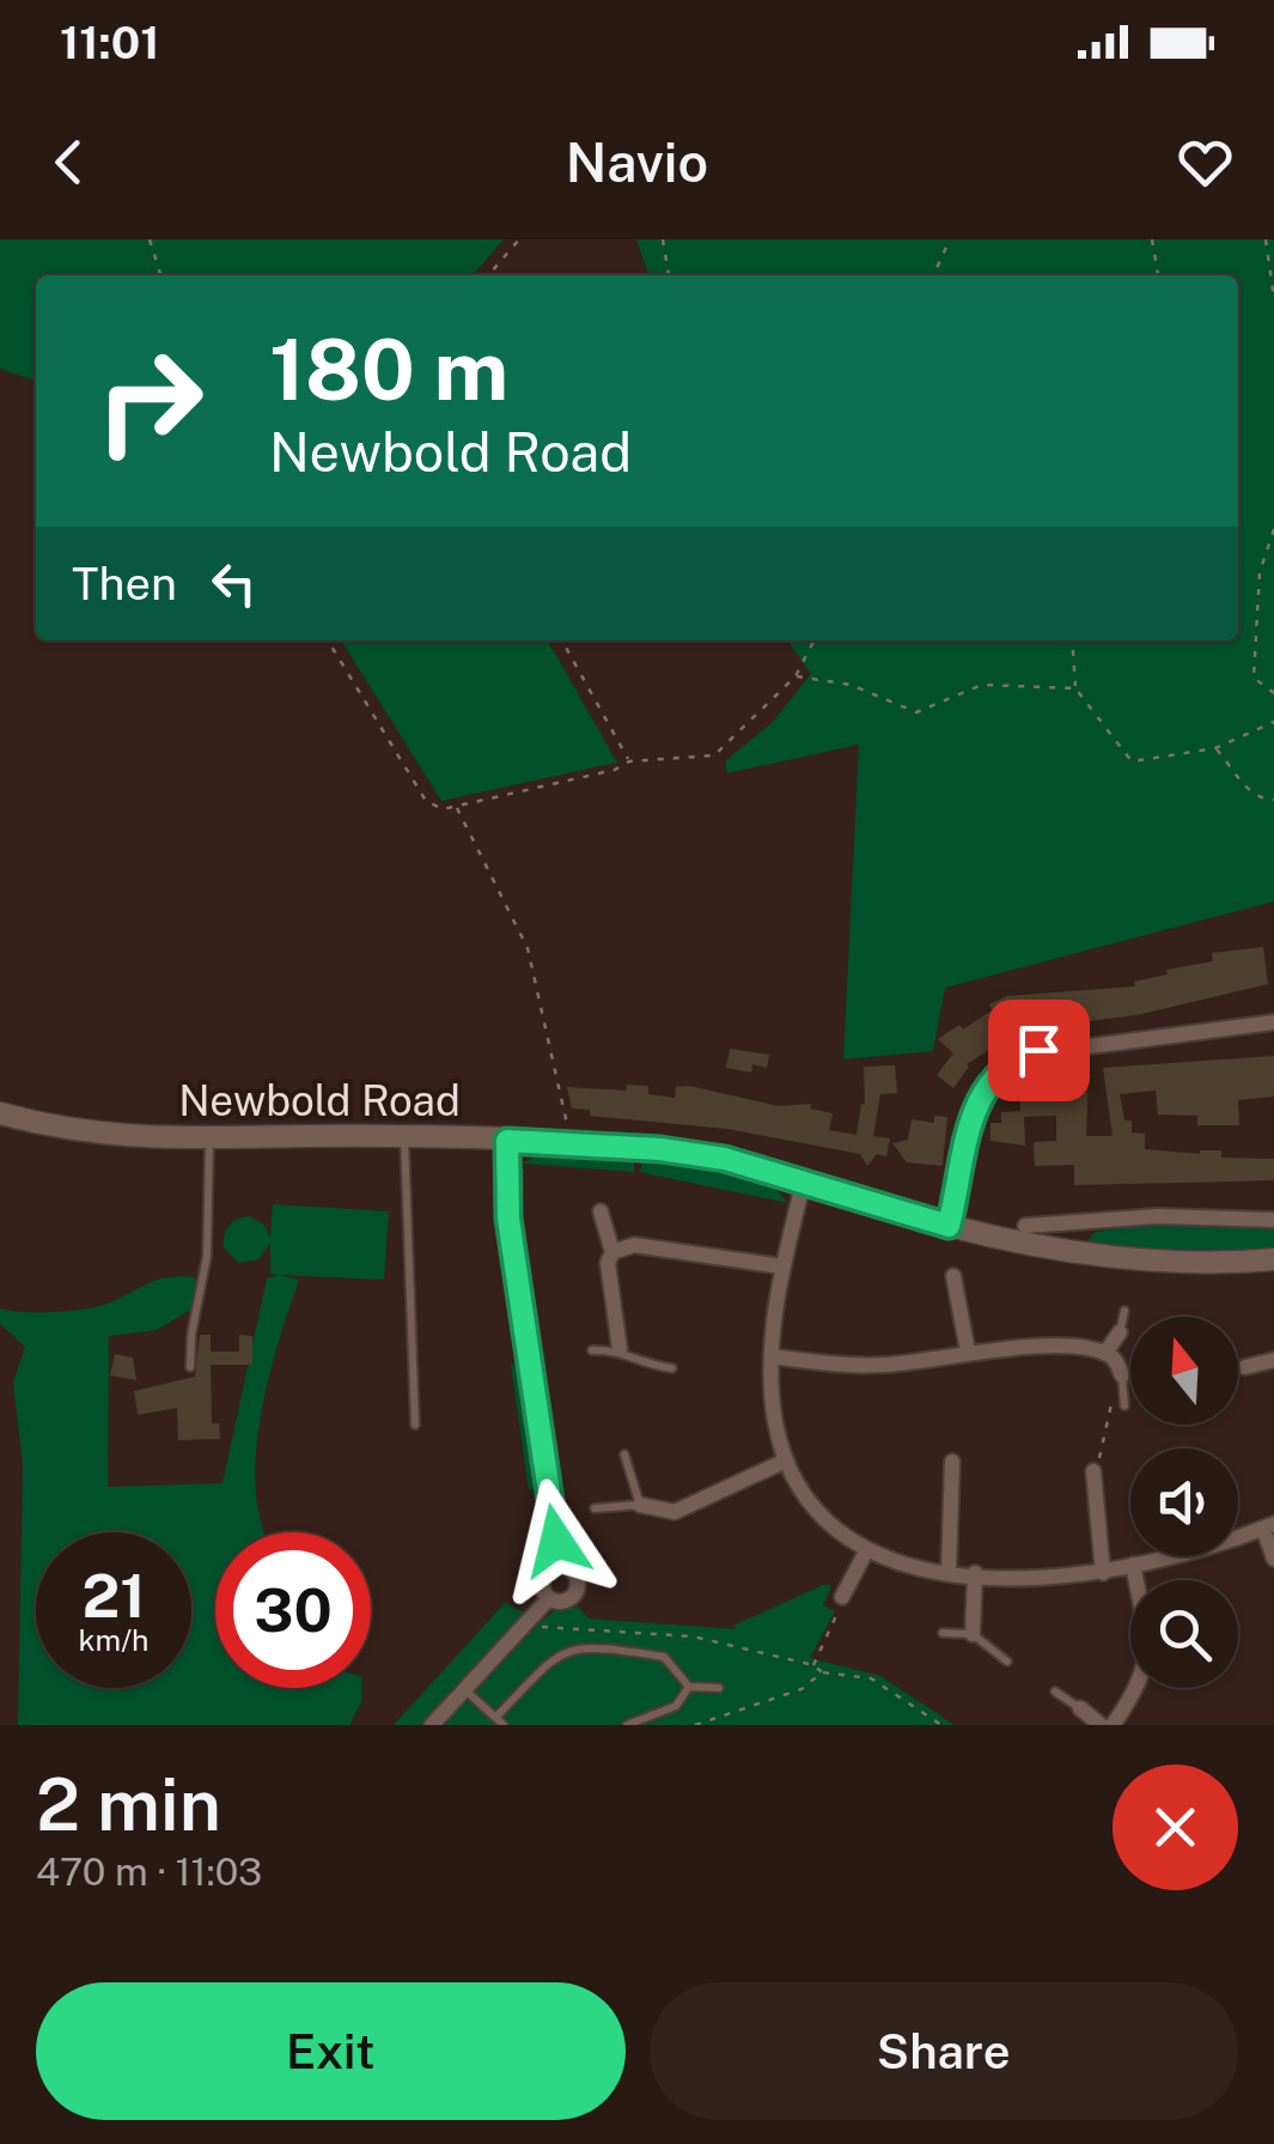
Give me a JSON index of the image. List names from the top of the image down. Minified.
{"streets":{"main road":["Newbold Road"]},"north":"top","page":{"status":"11:01","header":"Navio","turn":["180 m","Newbold Road"],"then":"Then","speed":"21 km/h","limit":"30","heading":["2 min","470 m · 11:03"],"buttons":["Exit","Share"]}}
